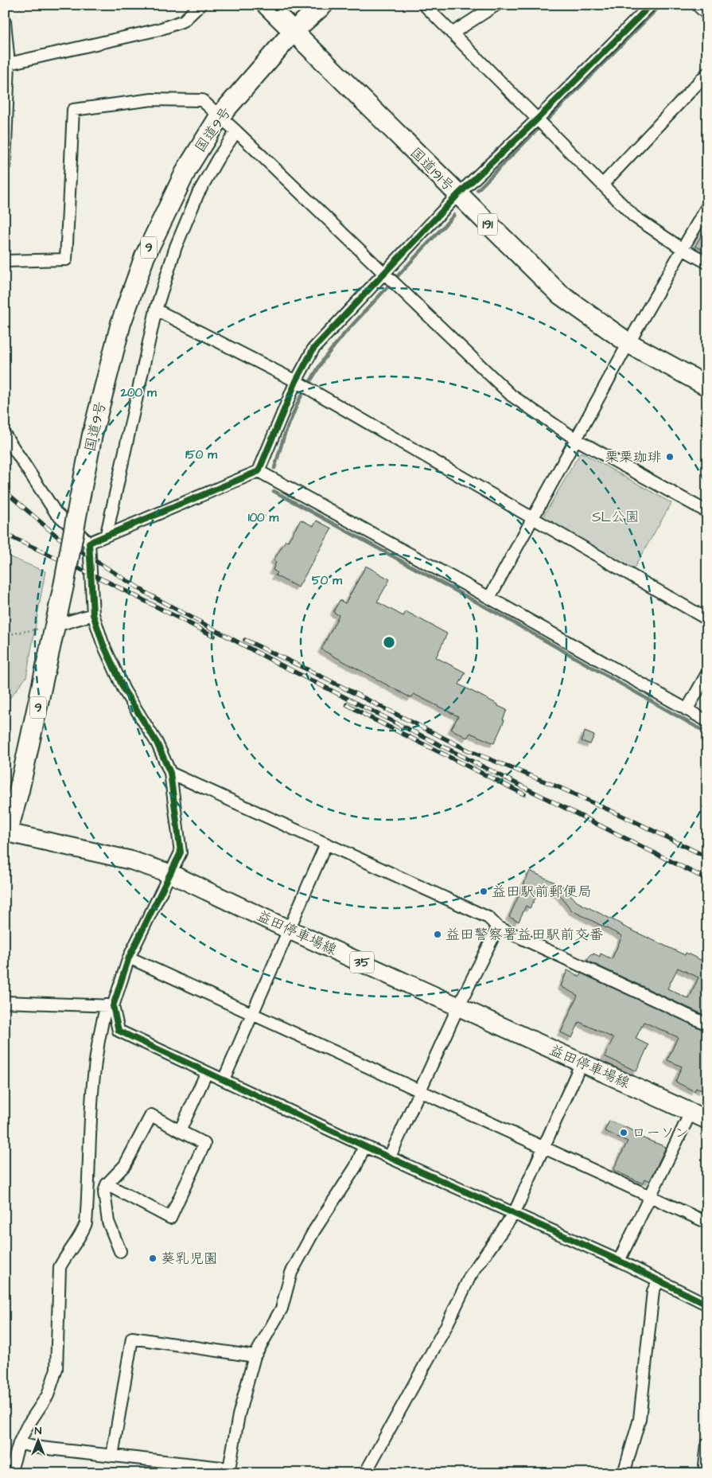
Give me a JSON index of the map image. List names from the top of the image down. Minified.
{"streets":{"highway":["国道9号","国道191号","191","9"],"main road":["益田停車場線","35"]},"crossings":[["国道9号","国道191号"],["国道9号","益田停車場線"]],"parks":["SL公園"],"places":["栗栗珈琲","益田駅前郵便局","益田警察署益田駅前交番","ローソン","葵乳児園"],"north":"top","rings":["200 m","150 m","100 m","50 m"]}
